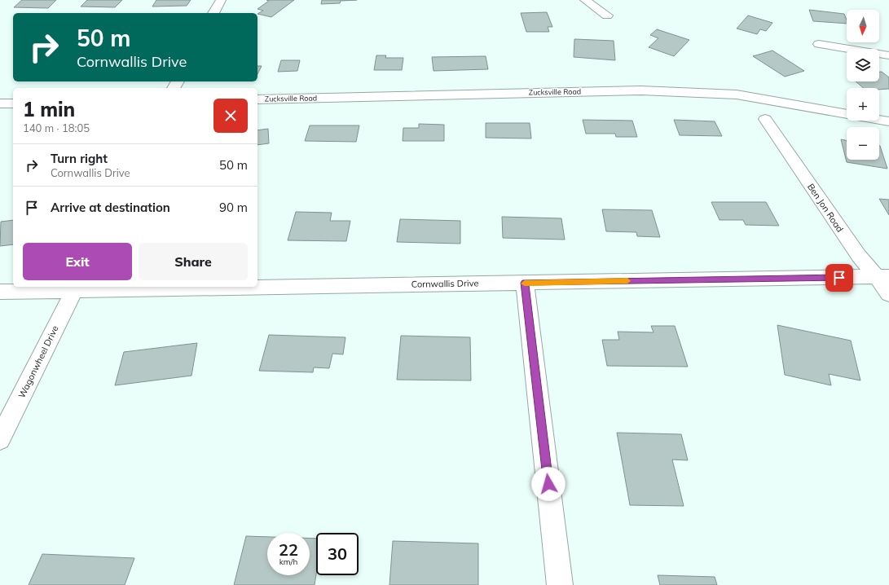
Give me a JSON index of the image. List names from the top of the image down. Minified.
{"streets":{"street":["Zucksville Road","Ben Jon Road","Cornwallis Drive","Wagonwheel Drive"]},"crossings":[["Ben Jon Road","Cornwallis Drive"],["Cornwallis Drive","Wagonwheel Drive"]],"north":"bottom","page":{"map_buttons":["+","−"],"turn":["50 m","Cornwallis Drive"],"heading":["1 min","140 m · 18:05"],"list":[{"name":"Turn right","note":"Cornwallis Drive","value":"50 m"},{"name":"Arrive at destination","value":"90 m"}],"buttons":["Exit","Share"],"speed":"22 km/h","limit":"30"}}
